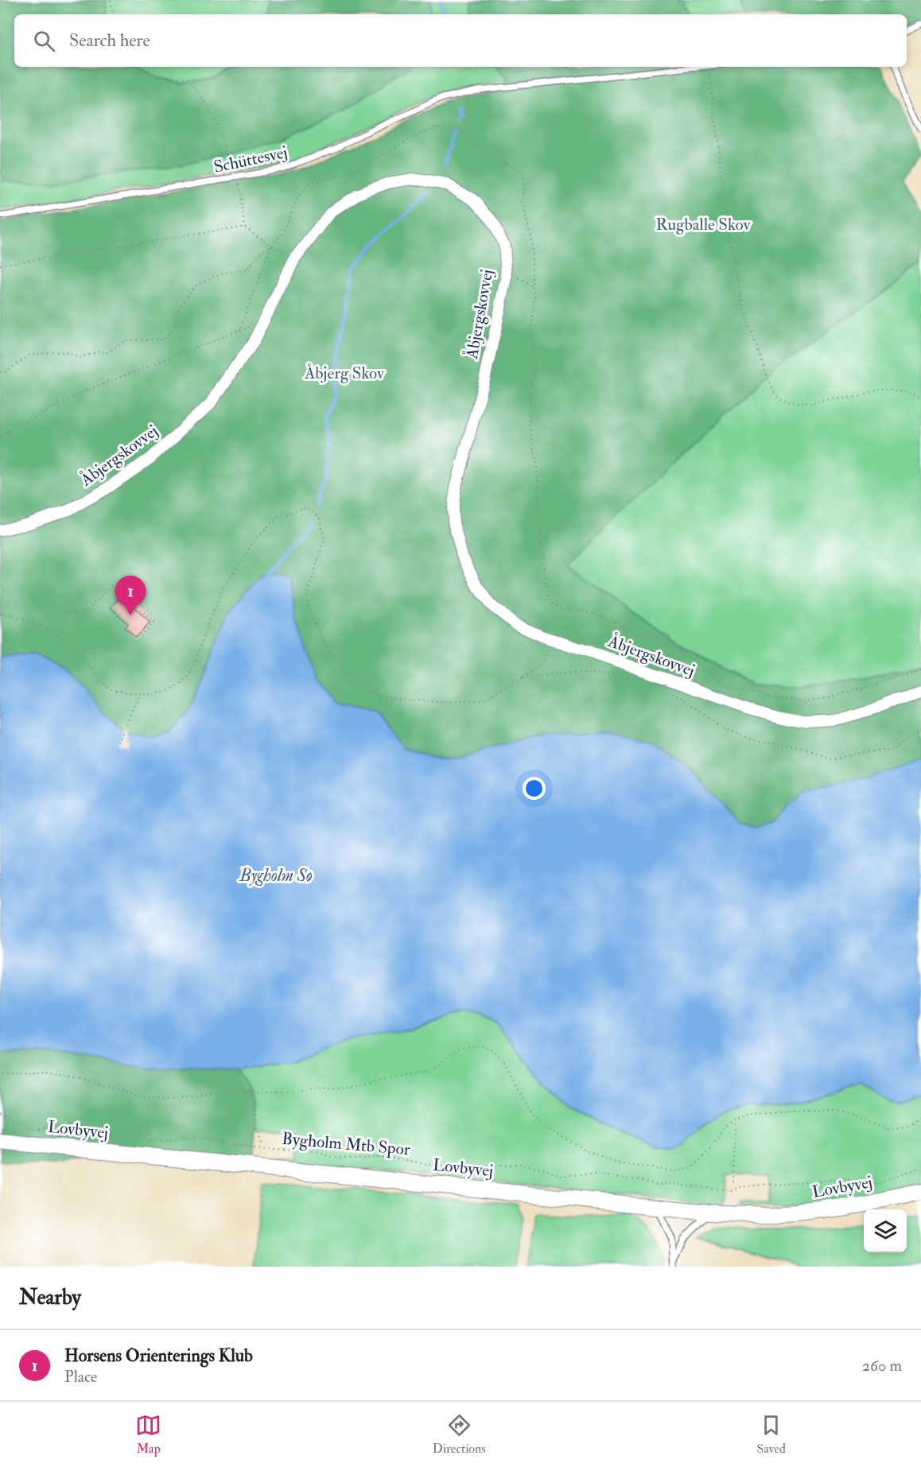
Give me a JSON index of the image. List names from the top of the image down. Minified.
{"streets":{"street":["Åbjergskovvej","Lovbyvej"],"lane":["Schüttesvej"],"path":["Bygholm Mtb Spor"]},"water":["Bygholm Sø"],"parks":["Rugballe Skov","Åbjerg Skov"],"page":{"search":"Search here","pins":"1","heading":"Nearby","list":[{"mark":"1","name":"Horsens Orienterings Klub","note":"Place","value":"260 m"}],"nav":["Map","Directions","Saved"]}}
